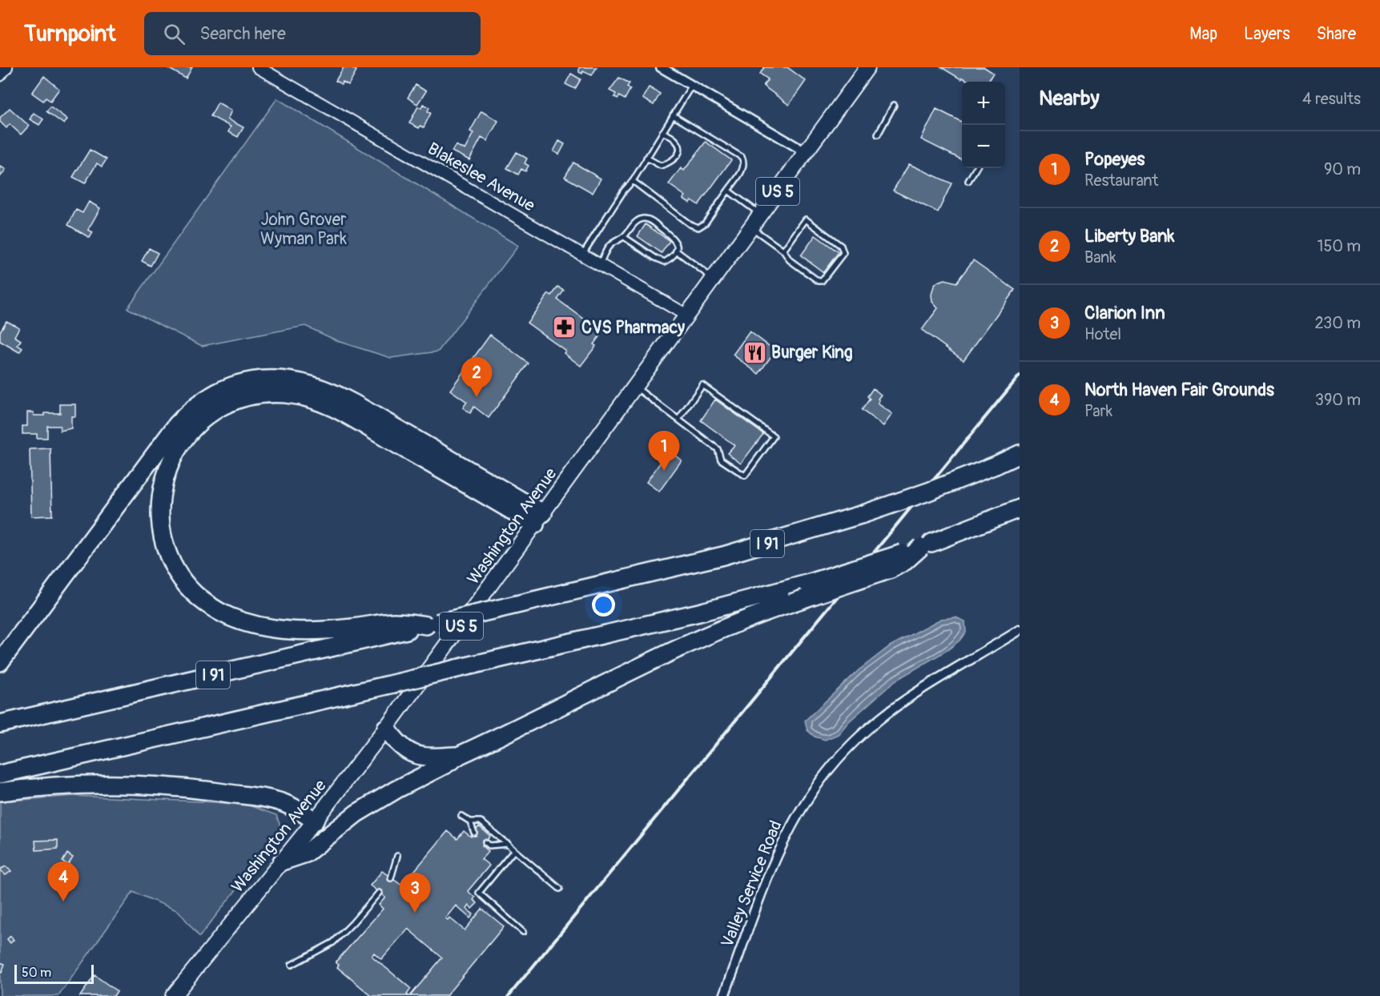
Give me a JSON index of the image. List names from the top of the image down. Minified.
{"streets":{"highway":["I 91"],"main road":["US 5","Washington Avenue"],"street":["Blakeslee Avenue","Valley Service Road"]},"crossings":[["Blakeslee Avenue","Washington Avenue"]],"parks":["John Grover Wyman Park"],"places":{"pharmacy":["CVS Pharmacy"],"restaurant":["Burger King"]},"scale_bar":"50 m","page":{"header":"Turnpoint","search":"Search here","nav":["Map","Layers","Share"],"heading":["Nearby","4 results"],"map_buttons":["+","−"],"list":[{"mark":"1","name":"Popeyes","note":"Restaurant","value":"90 m"},{"mark":"2","name":"Liberty Bank","note":"Bank","value":"150 m"},{"mark":"3","name":"Clarion Inn","note":"Hotel","value":"230 m"},{"mark":"4","name":"North Haven Fair Grounds","note":"Park","value":"390 m"}],"pins":["2","1","4","3"],"scale":"50 m"}}
